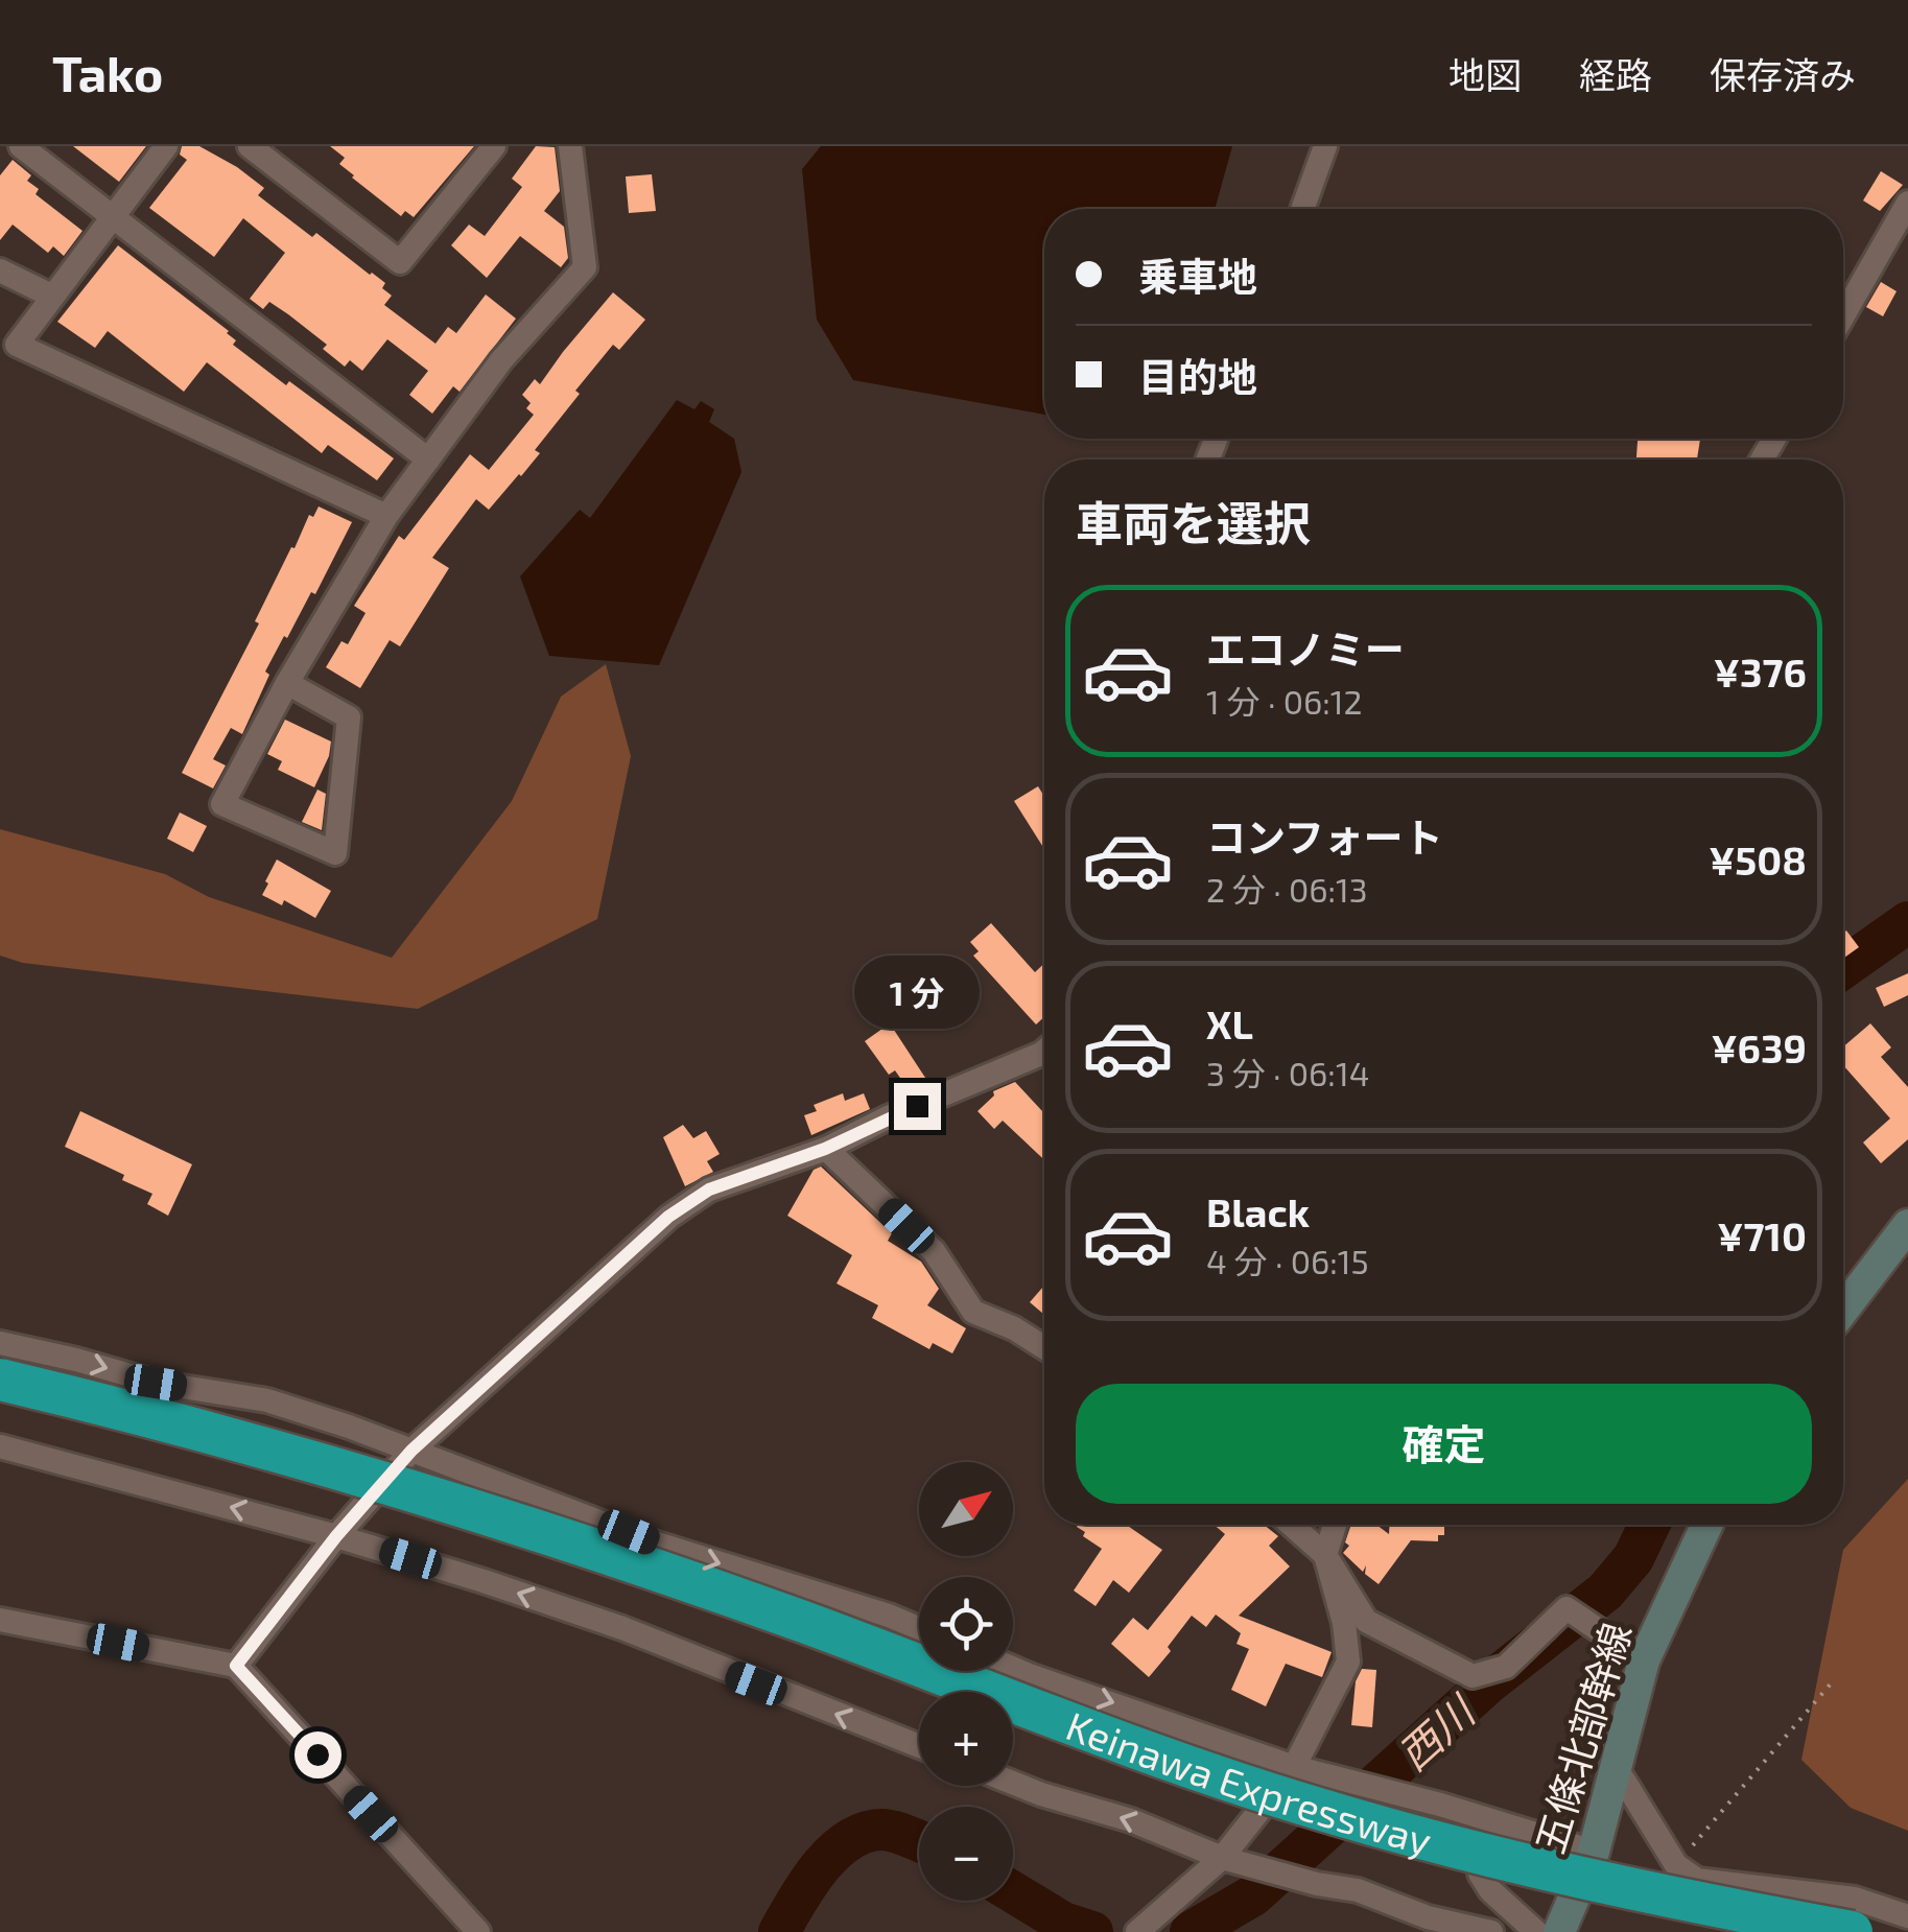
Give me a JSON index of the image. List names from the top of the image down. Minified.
{"streets":{"highway":["Keinawa Expressway"],"street":["五條北部幹線"]},"water":["西川"],"north":"top right","page":{"header":"Tako","nav":["地図","経路","保存済み"],"banner":["乗車地","目的地"],"heading":"車両を選択","list":[{"name":"エコノミー","note":"1 分 · 06:12","value":"¥376"},{"name":"コンフォート","note":"2 分 · 06:13","value":"¥508"},{"name":"XL","note":"3 分 · 06:14","value":"¥639"},{"name":"Black","note":"4 分 · 06:15","value":"¥710"}],"bubble":"1 分","buttons":"確定","map_buttons":["+","−"]}}
